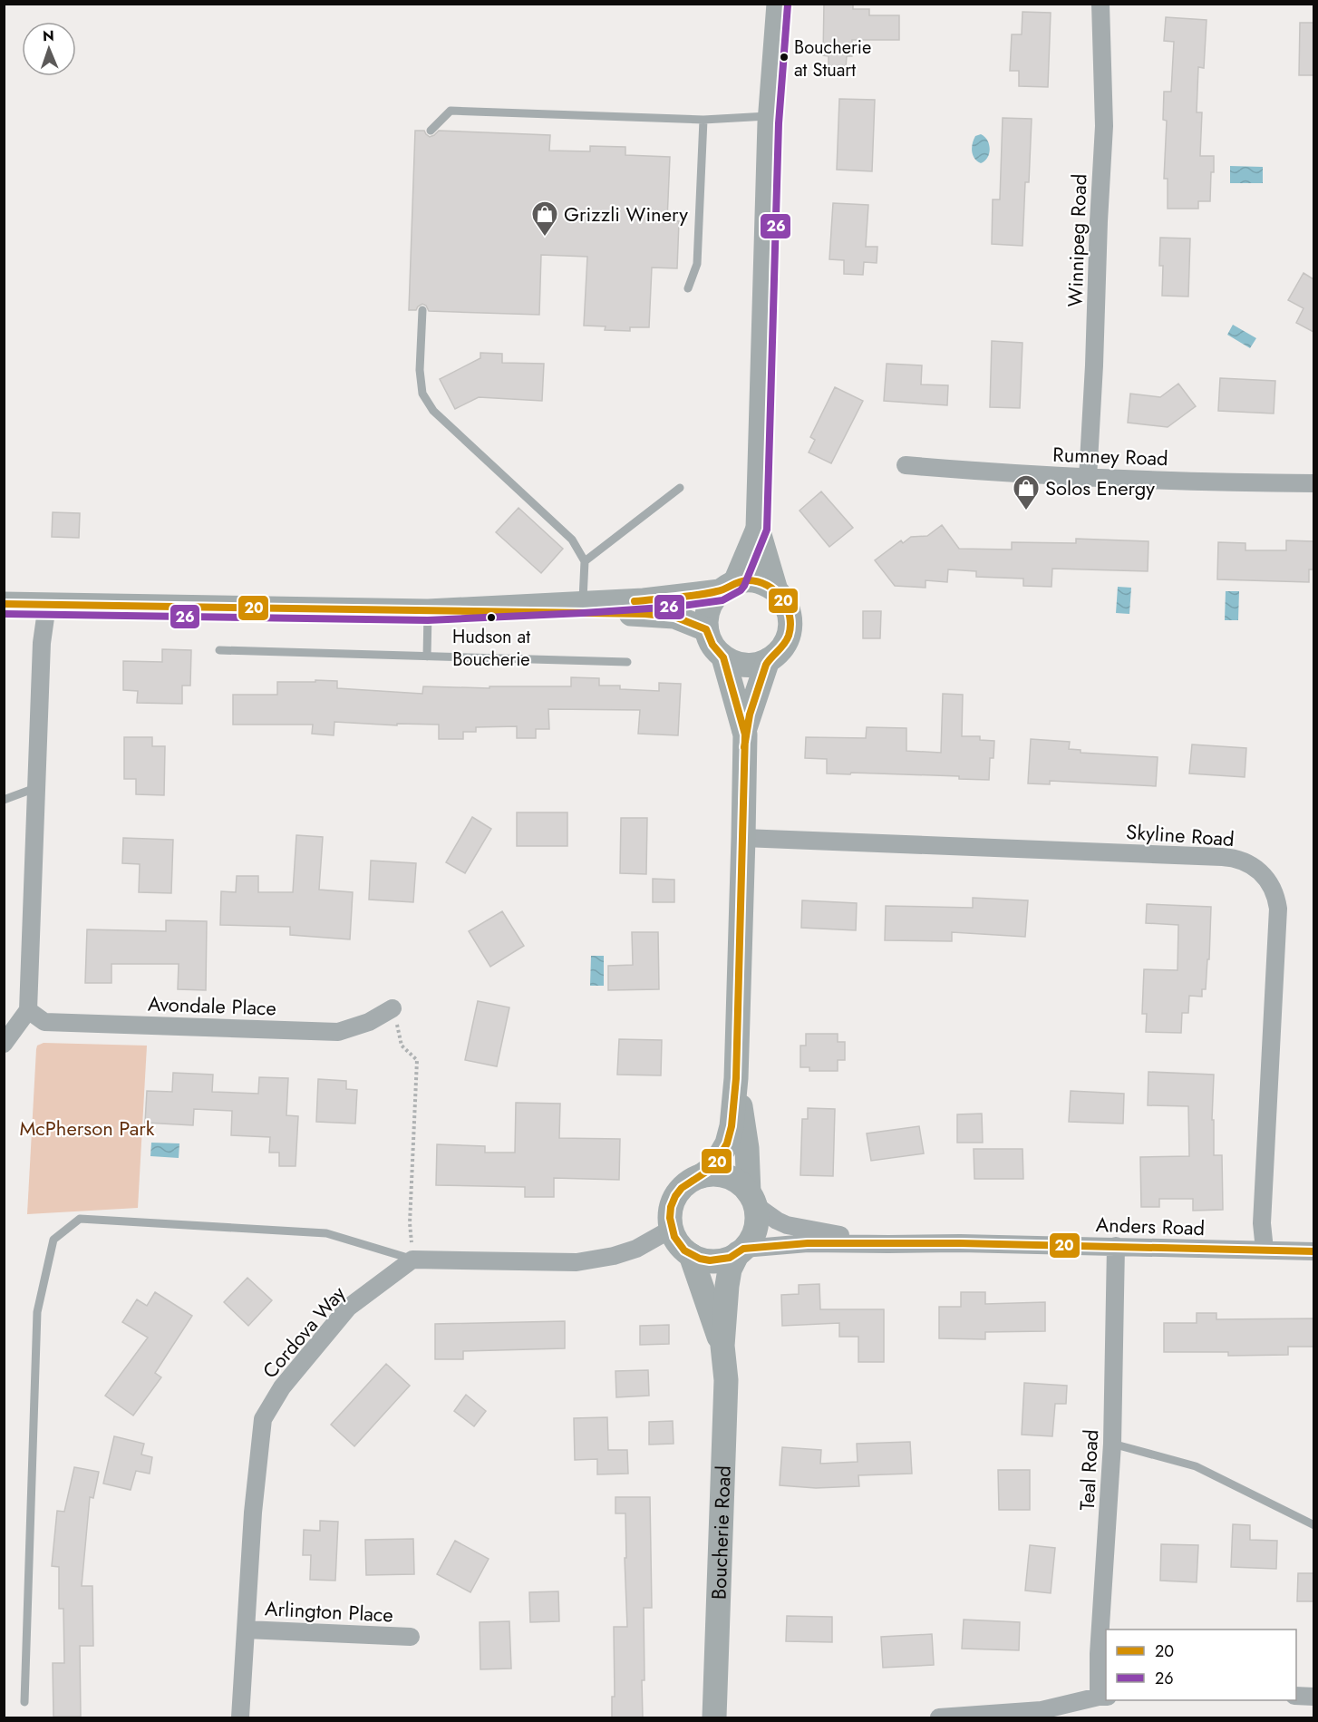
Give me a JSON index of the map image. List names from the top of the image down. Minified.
{"streets":{"main road":["Boucherie Road"],"street":["Winnipeg Road","Rumney Road","Skyline Road","Avondale Place","Anders Road","Cordova Way","Teal Road","Arlington Place"]},"crossings":[["Winnipeg Road","Rumney Road"],["Skyline Road","Anders Road"],["Anders Road","Teal Road"],["Anders Road","Boucherie Road"],["Cordova Way","Arlington Place"]],"parks":["McPherson Park"],"places":{"other":["Boucherie at Stuart","Hudson at Boucherie"],"shop":["Grizzli Winery","Solos Energy"]},"lines":["transit line 26","transit line 20"],"legend":["20","26"],"north":"top"}
